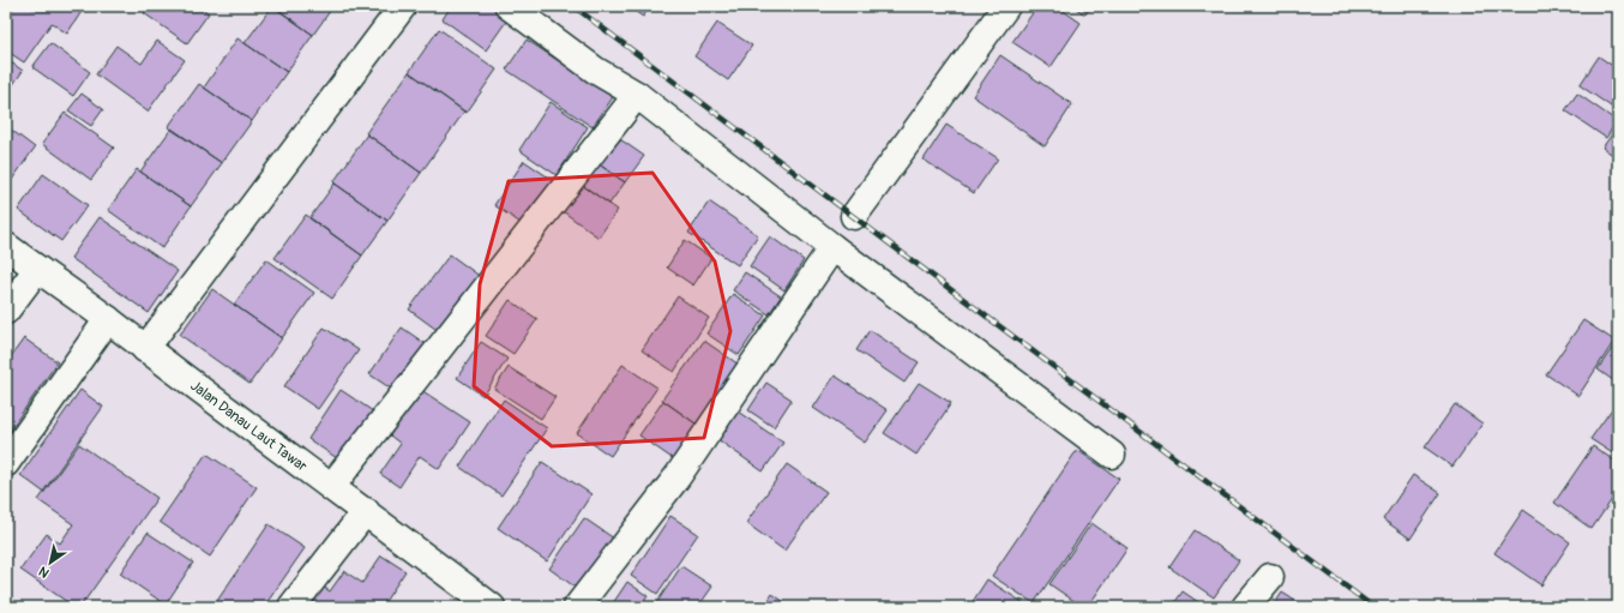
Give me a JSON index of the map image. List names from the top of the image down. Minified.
{"streets":{"street":["Jalan Danau Laut Tawar"]},"north":"bottom left"}
